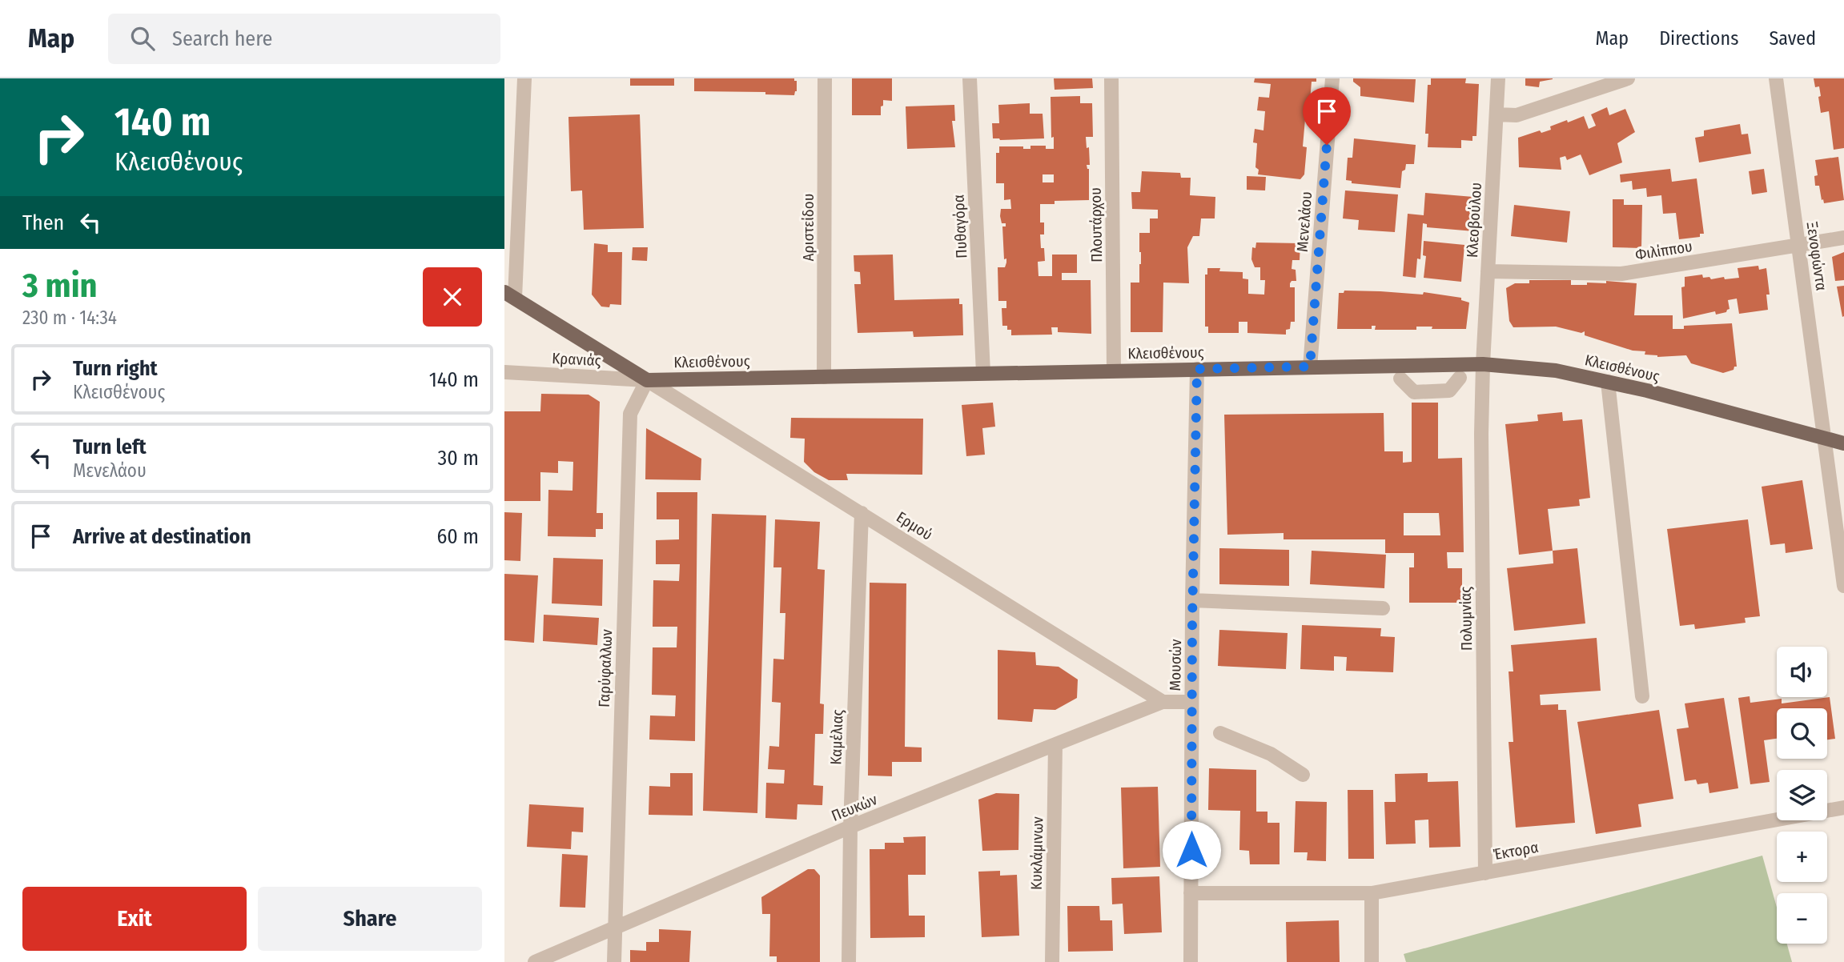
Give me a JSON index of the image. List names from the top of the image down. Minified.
{"streets":{"main road":["Κλεισθένους"],"street":["Κλεοβούλου","Μενελάου","Πλουτάρχου","Πυθαγόρα","Αριστείδου","Φιλίππου","Ξενοφώντα","Κρανιάς","Ερμού","Πολυμνίας","Μουσών","Γαρύφαλλων","Καμέλιας","Πευκών","Έκτορα","Κυκλάμινων"]},"crossings":[["Κλεοβούλου","Φιλίππου"],["Κλεοβούλου","Κλεισθένους"],["Κλεοβούλου","Πολυμνίας"],["Μενελάου","Κλεισθένους"],["Πλουτάρχου","Κλεισθένους"],["Πυθαγόρα","Κλεισθένους"],["Αριστείδου","Κλεισθένους"],["Φιλίππου","Ξενοφώντα"],["Ξενοφώντα","Κλεισθένους"],["Κλεισθένους","Κρανιάς"],["Κλεισθένους","Ερμού"],["Κλεισθένους","Πολυμνίας"],["Κλεισθένους","Μουσών"],["Κλεισθένους","Γαρύφαλλων"],["Κρανιάς","Ερμού"],["Κρανιάς","Γαρύφαλλων"],["Ερμού","Γαρύφαλλων"],["Ερμού","Καμέλιας"],["Ερμού","Πευκών"],["Πολυμνίας","Έκτορα"],["Μουσών","Πευκών"],["Μουσών","Έκτορα"],["Γαρύφαλλων","Πευκών"],["Καμέλιας","Πευκών"],["Πευκών","Κυκλάμινων"]],"page":{"header":"Map","search":"Search here","nav":["Map","Directions","Saved"],"turn":["140 m","Κλεισθένους"],"then":"Then","heading":["3 min","230 m · 14:34"],"list":[{"name":"Turn right","note":"Κλεισθένους","value":"140 m"},{"name":"Turn left","note":"Μενελάου","value":"30 m"},{"name":"Arrive at destination","value":"60 m"}],"map_buttons":["+","−"],"buttons":["Exit","Share"]}}
